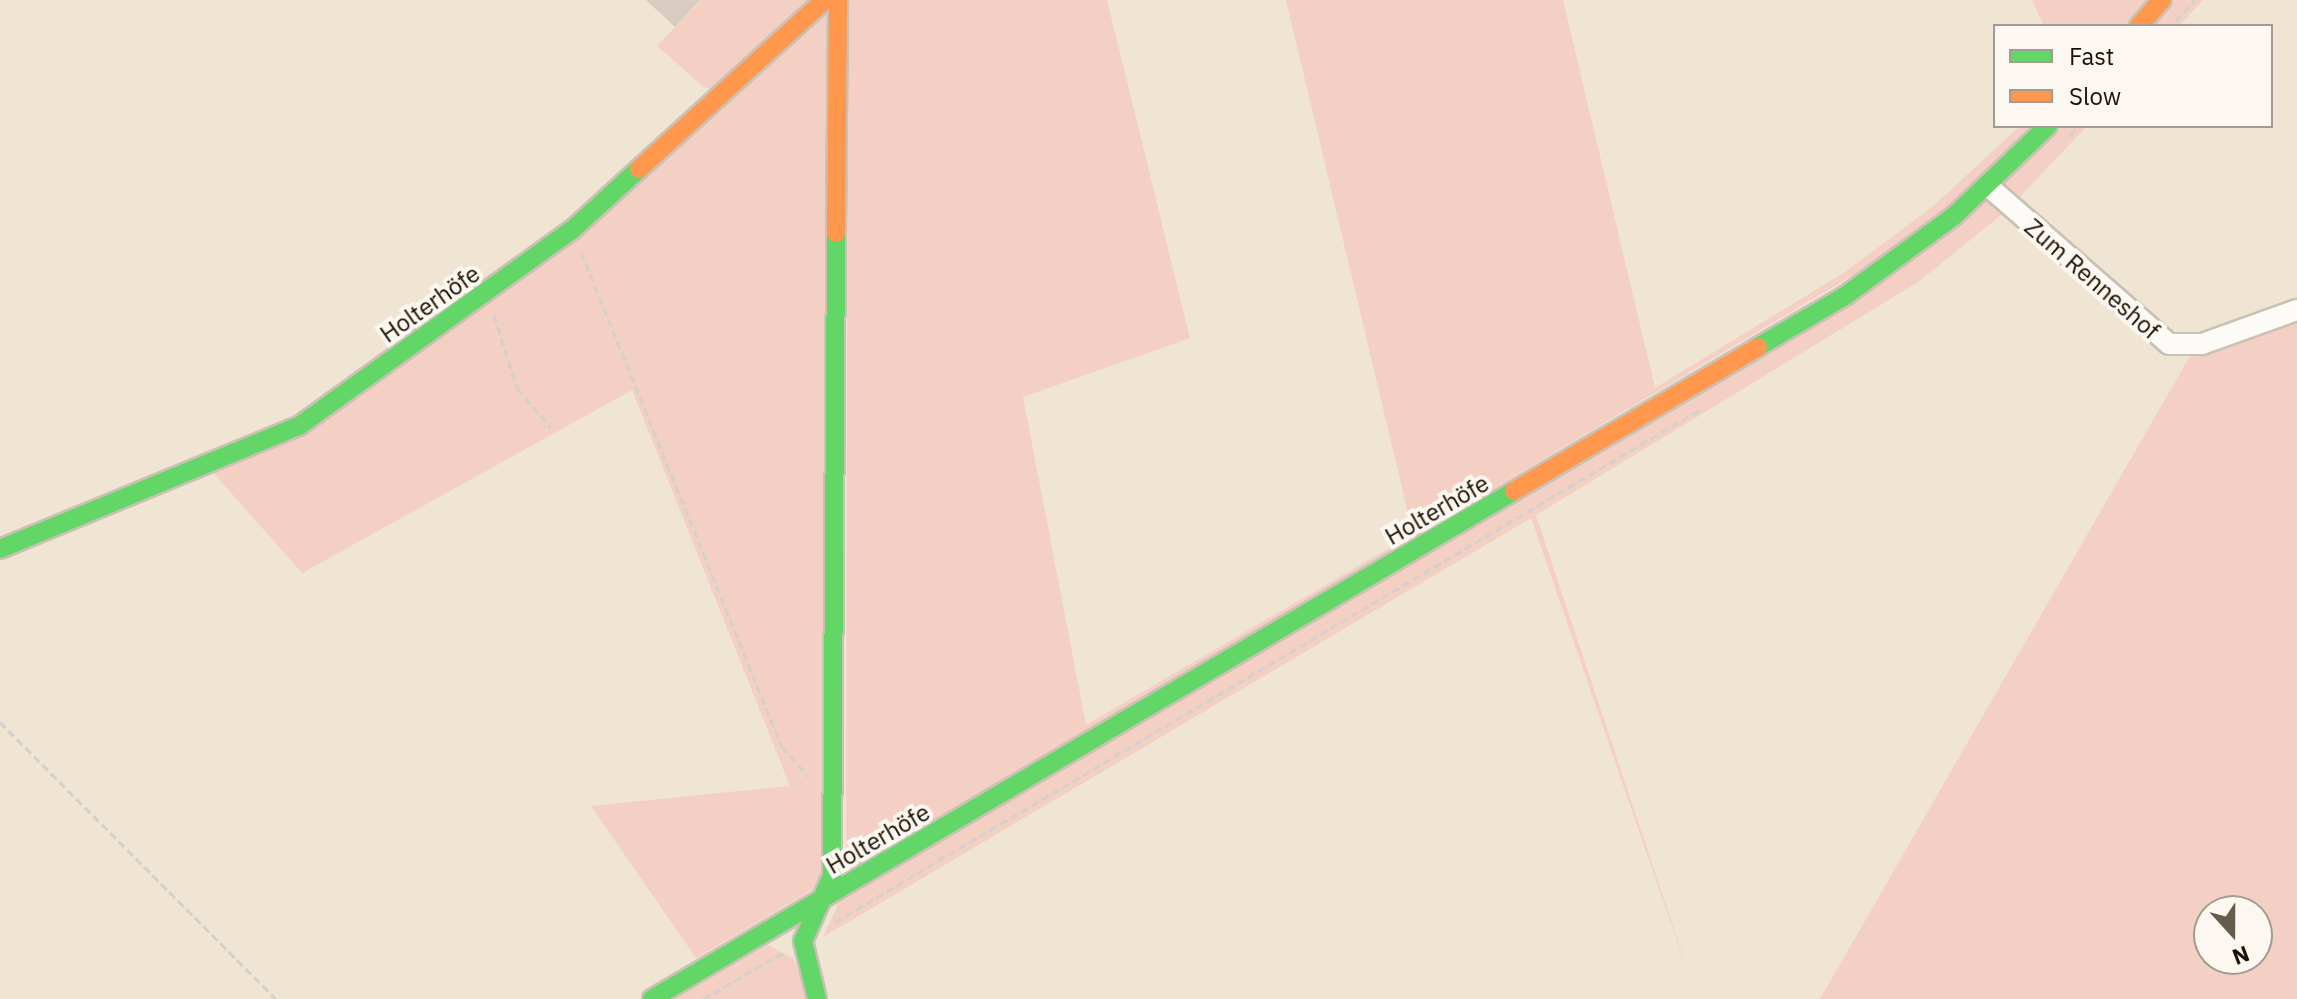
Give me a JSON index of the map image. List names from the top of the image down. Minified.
{"streets":{"street":["Zum Renneshof","Holterhöfe"]},"crossings":[["Zum Renneshof","Holterhöfe"]],"legend":["Fast","Slow"],"north":"bottom"}
